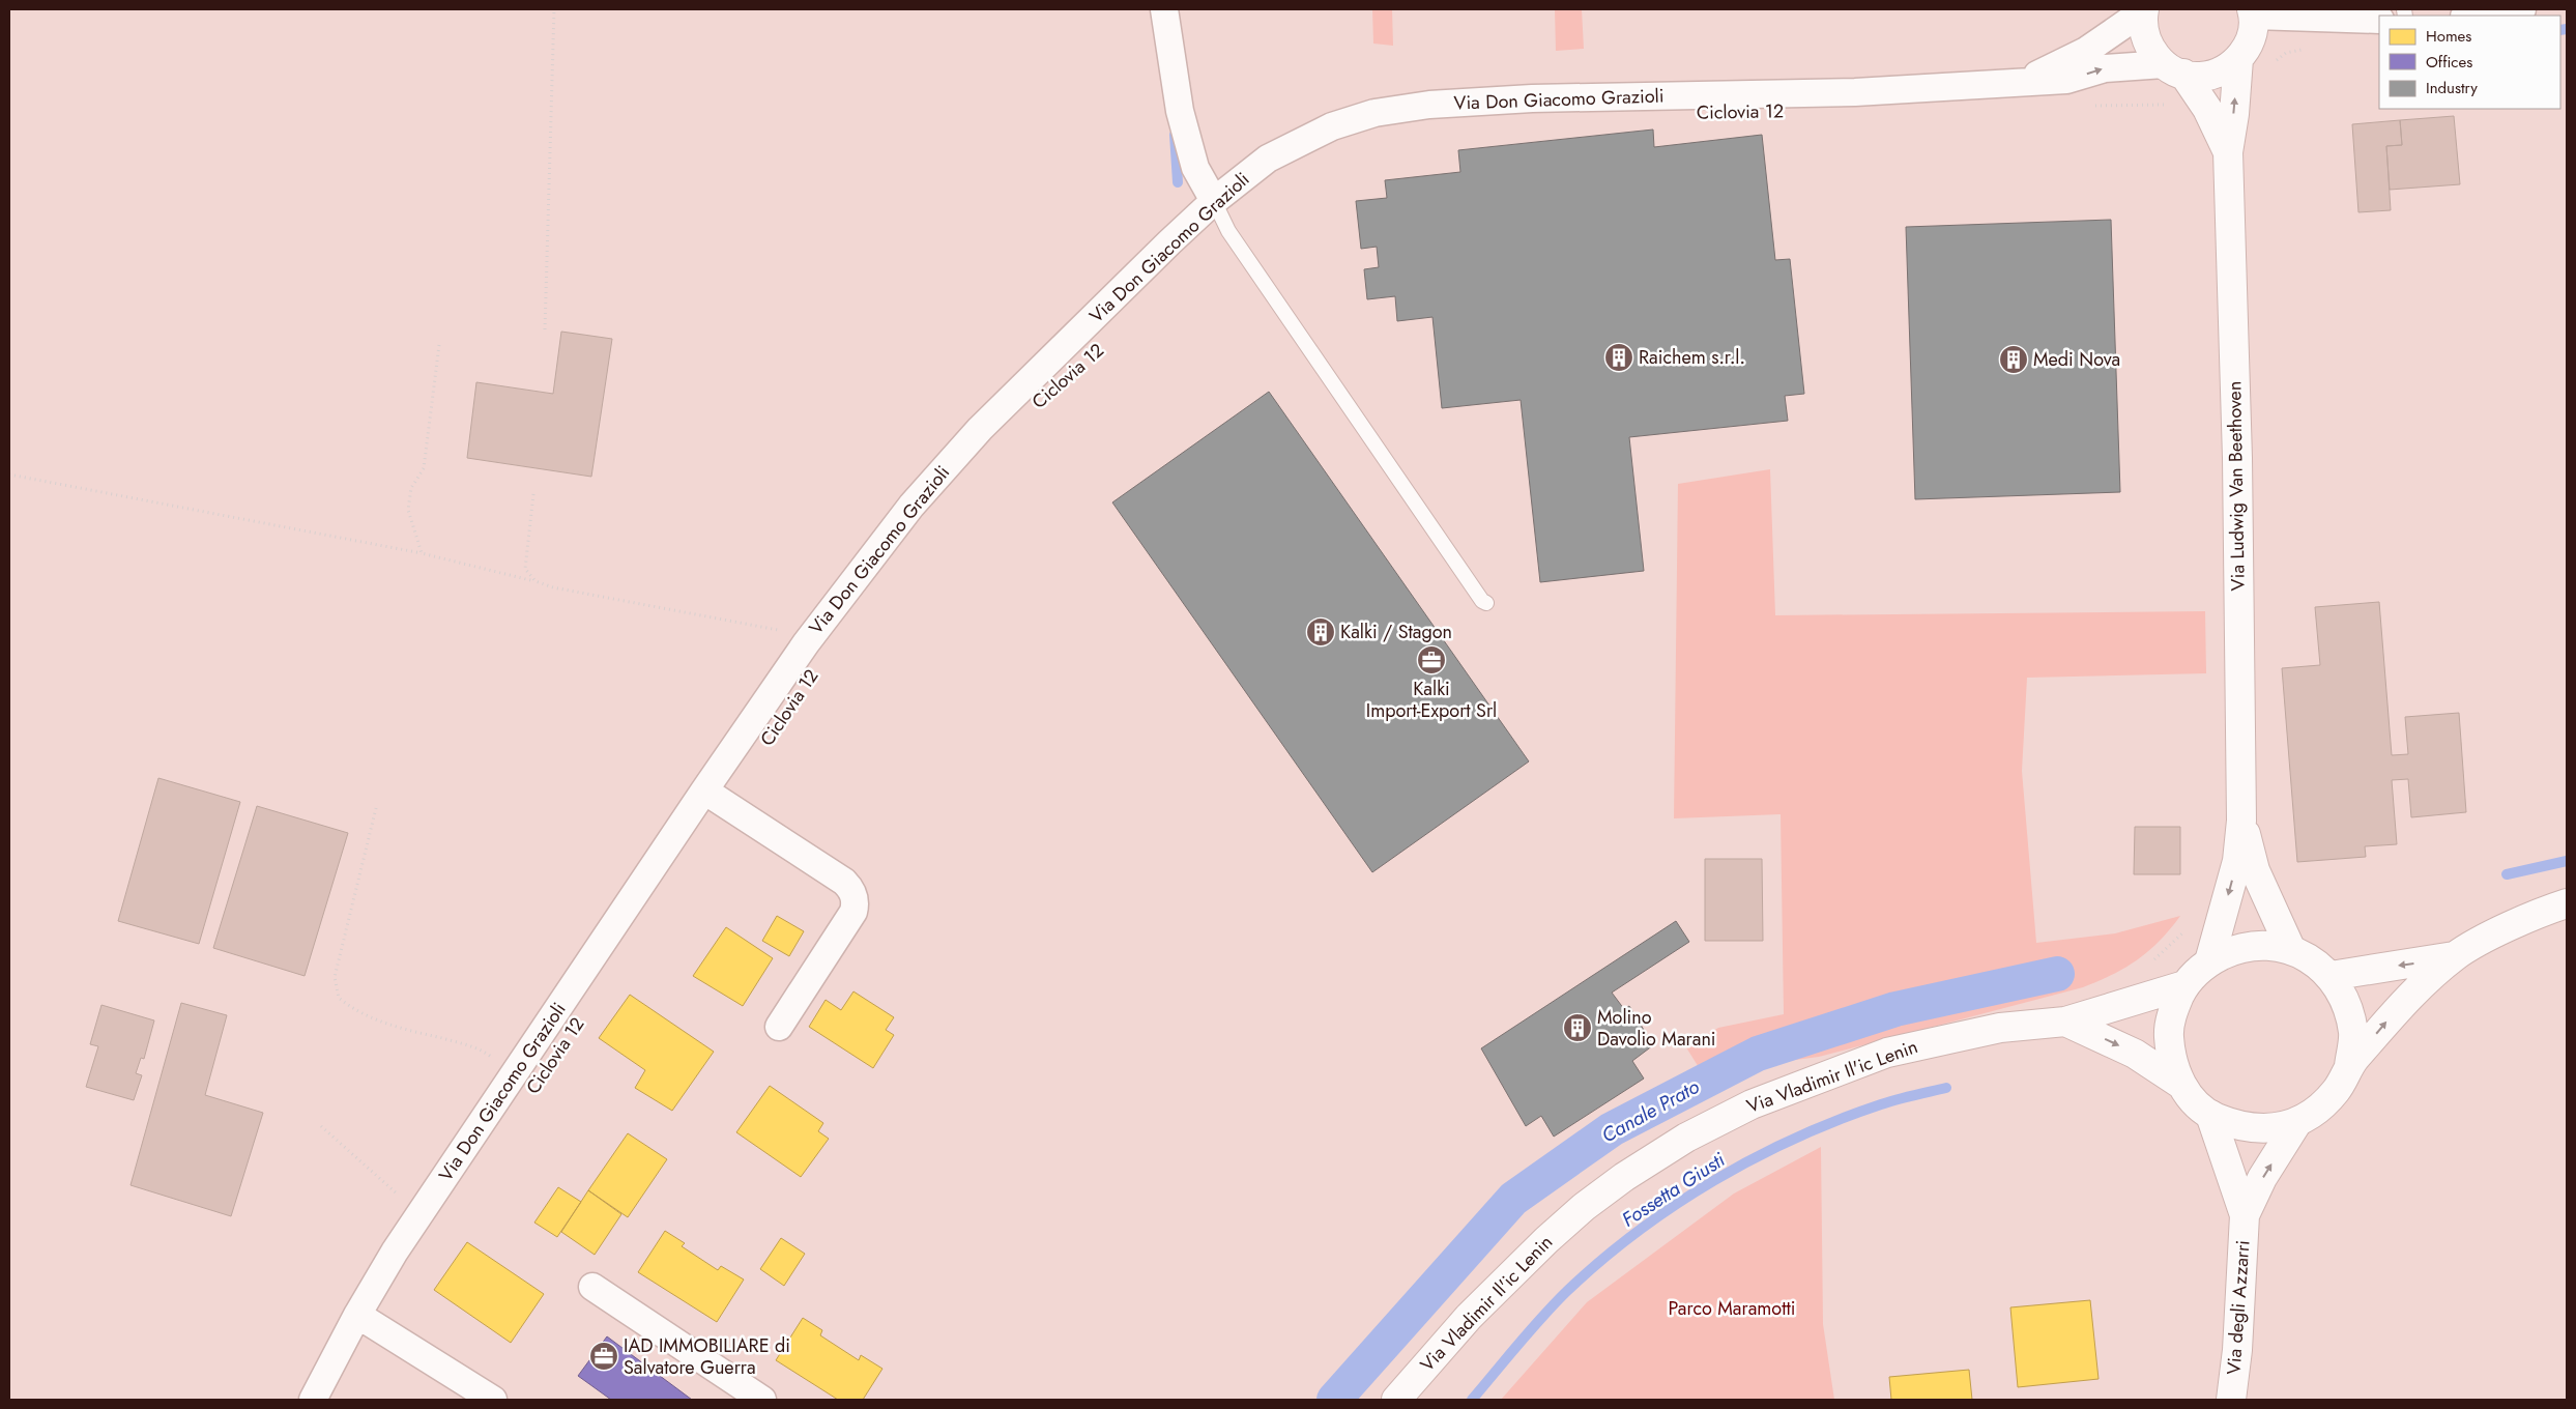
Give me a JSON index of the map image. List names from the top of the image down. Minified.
{"streets":{"main road":["Via Ludwig Van Beethoven","Via Vladimir Il'ic Lenin","Via degli Azzarri"],"street":["Via Don Giacomo Grazioli"]},"crossings":[["Via Don Giacomo Grazioli","Via Ludwig Van Beethoven"],["Via Ludwig Van Beethoven","Via Vladimir Il'ic Lenin"],["Via Ludwig Van Beethoven","Via degli Azzarri"],["Via Vladimir Il'ic Lenin","Via degli Azzarri"]],"water":["Canale Prato","Fossetta Giusti"],"parks":["Parco Maramotti"],"places":{"building":["Raichem s.r.l.","Medi Nova","Kalki / Stagon","Molino Davolio Marani"],"office":["Kalki Import-Export Srl","IAD IMMOBILIARE di Salvatore Guerra"]},"legend":["Homes","Offices","Industry"]}
